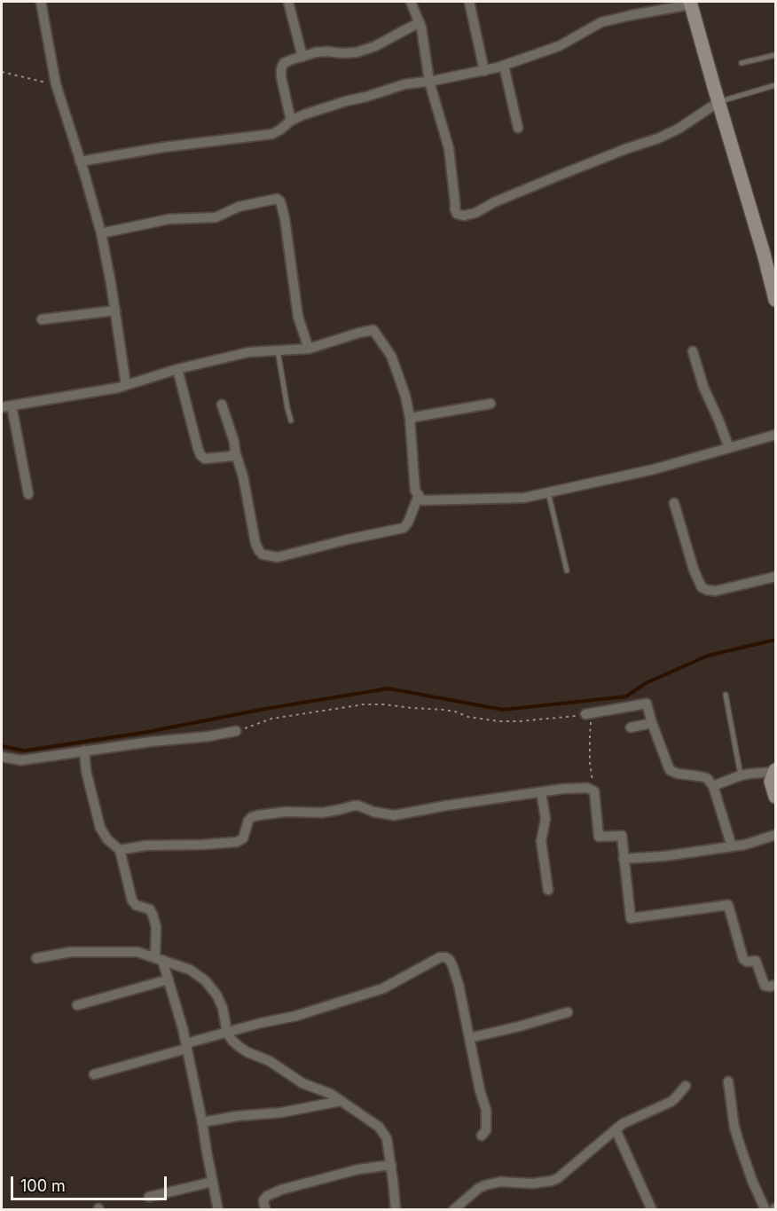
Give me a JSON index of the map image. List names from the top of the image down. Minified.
{"scale_bar":"100 m"}
